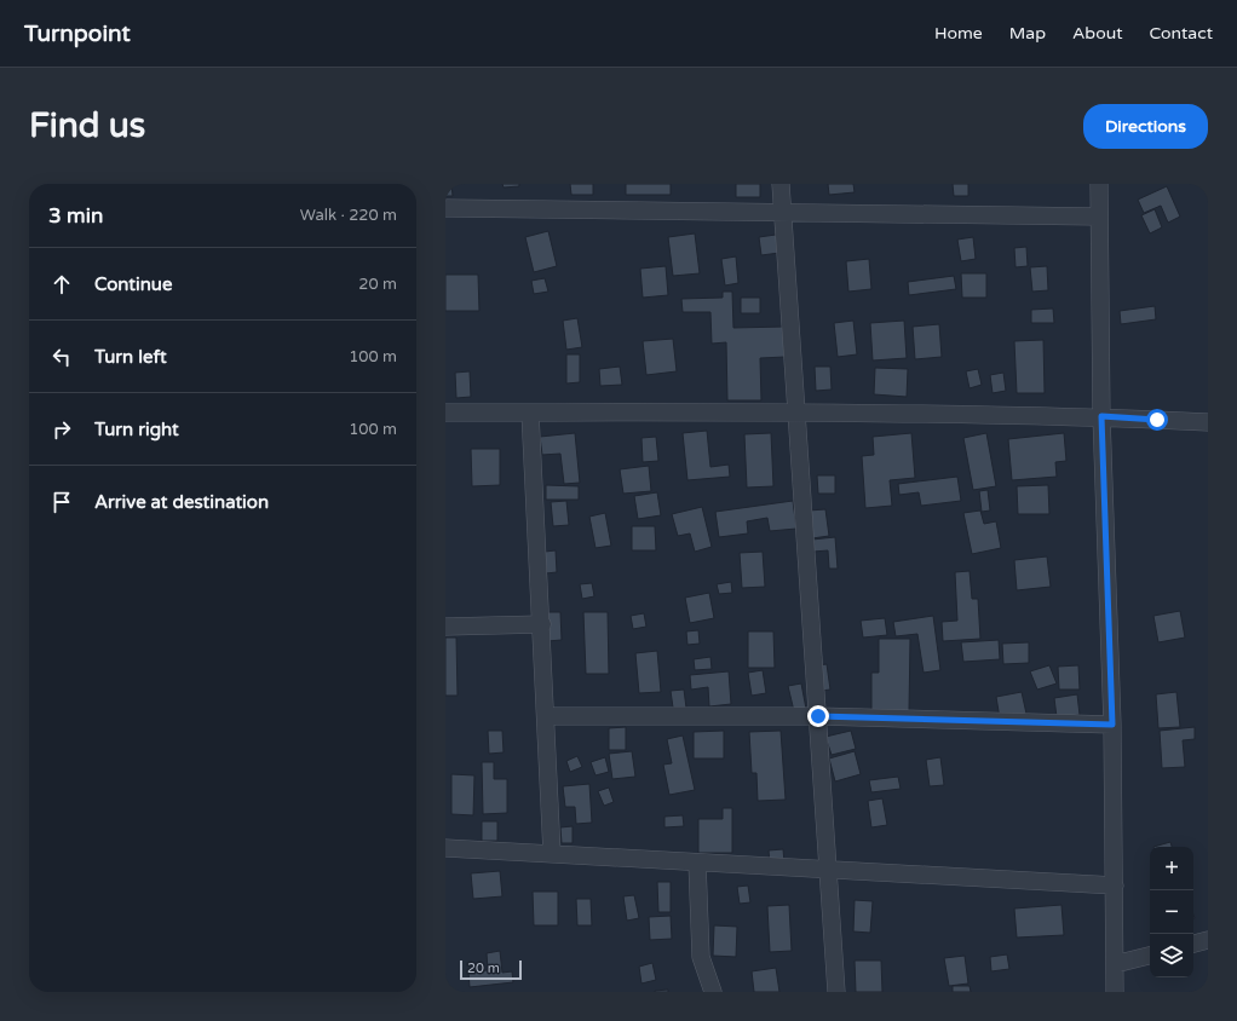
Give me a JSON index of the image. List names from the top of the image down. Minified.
{"scale_bar":"20 m","page":{"header":"Turnpoint","nav":["Home","Map","About","Contact"],"buttons":"Directions","title":"Find us","heading":["3 min","Walk · 220 m"],"list":[["Continue","20 m"],["Turn left","100 m"],["Turn right","100 m"],"Arrive at destination"],"map_buttons":["+","−"],"scale":"20 m"}}
